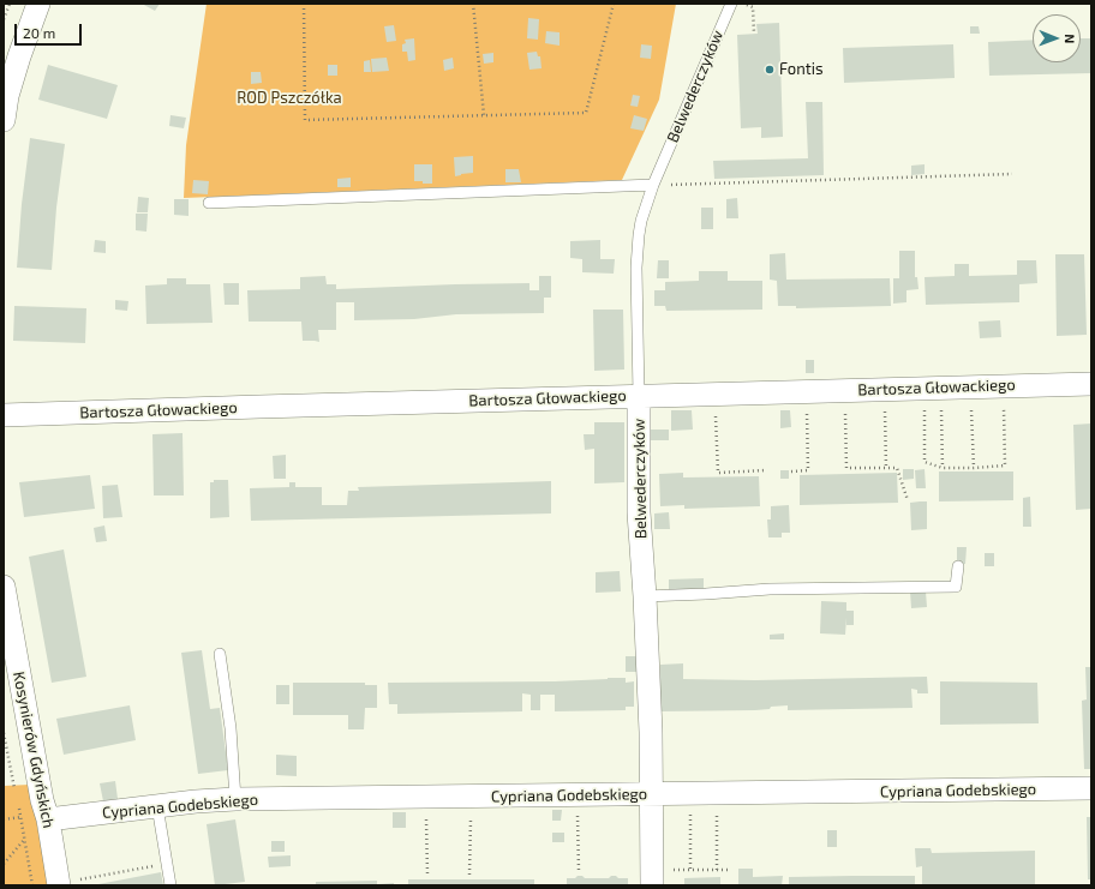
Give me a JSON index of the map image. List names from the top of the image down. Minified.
{"streets":{"street":["Belwederczyków","Bartosza Głowackiego","Kosynierów Gdyńskich","Cypriana Godebskiego"]},"crossings":[["Belwederczyków","Bartosza Głowackiego"],["Belwederczyków","Cypriana Godebskiego"],["Kosynierów Gdyńskich","Cypriana Godebskiego"]],"parks":["ROD Pszczółka"],"places":["Fontis"],"scale_bar":"20 m","north":"right"}
